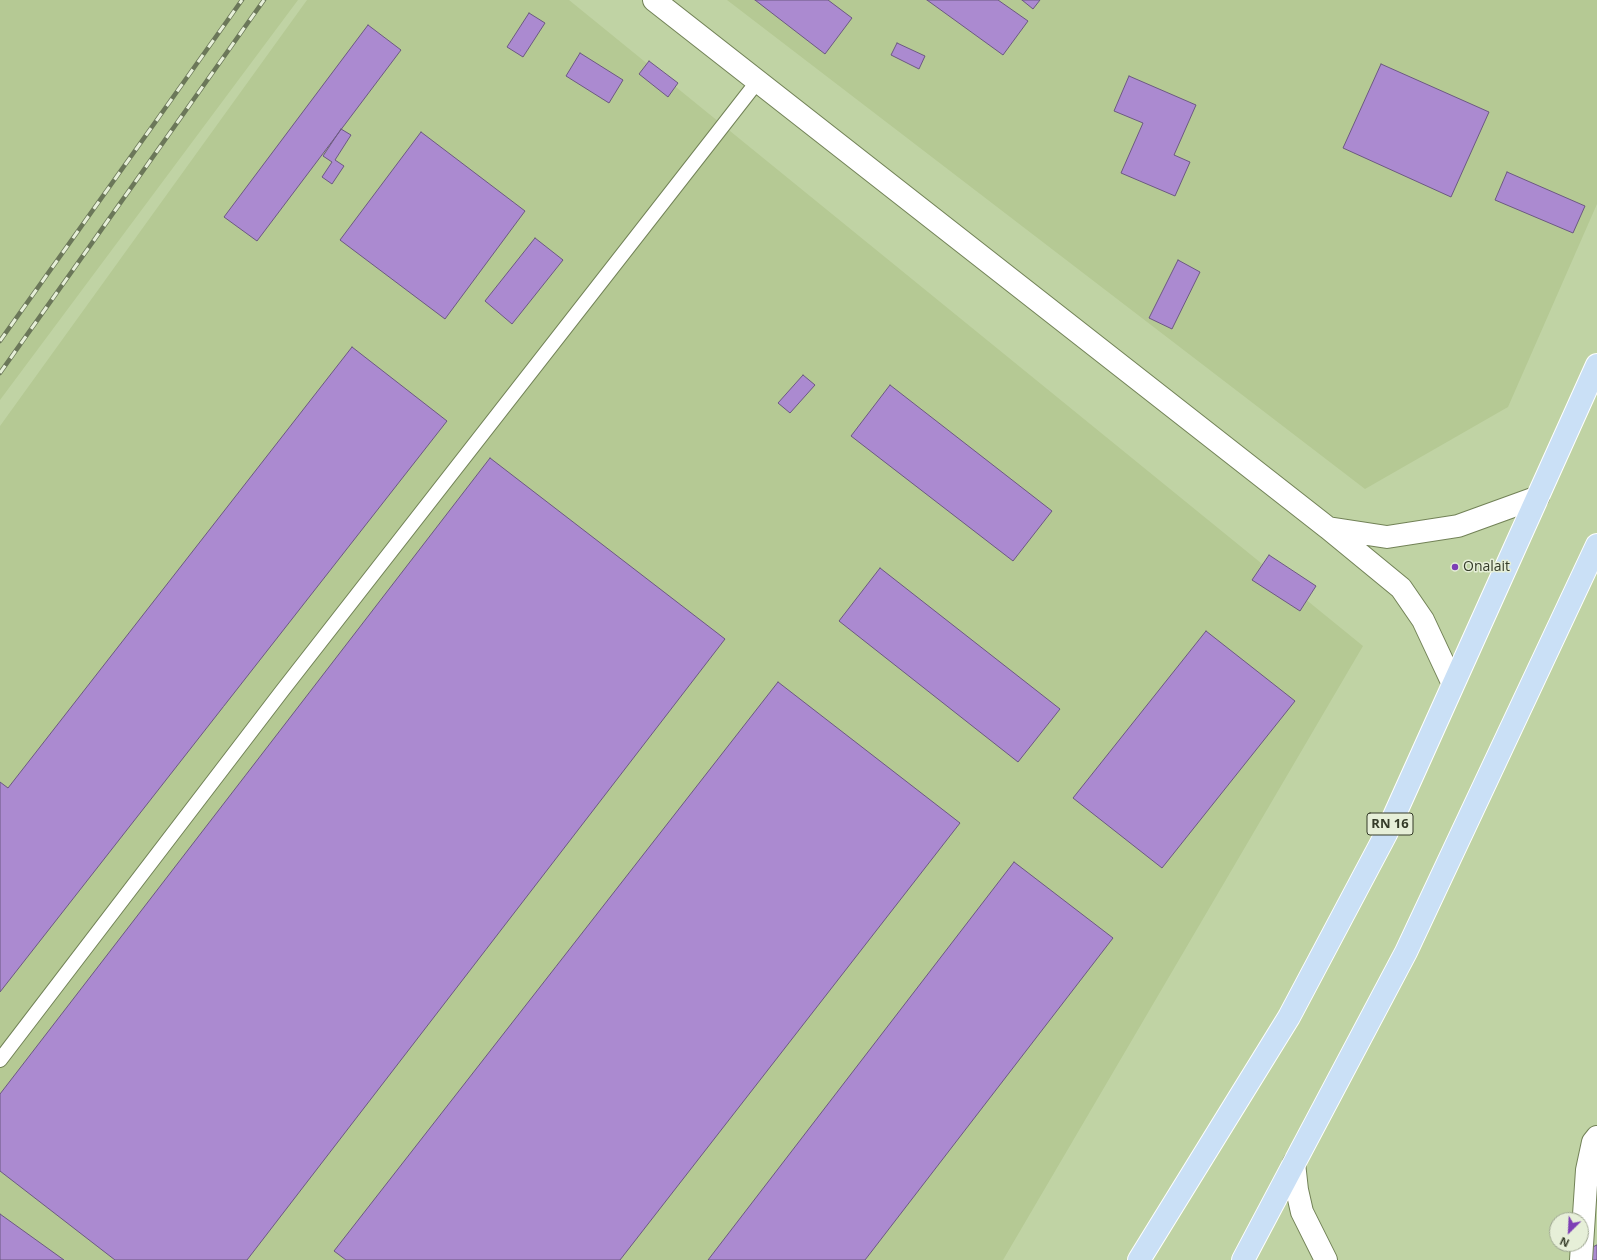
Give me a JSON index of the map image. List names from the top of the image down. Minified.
{"streets":{"highway":["RN 16"]},"places":["Onalait"],"north":"bottom left"}
